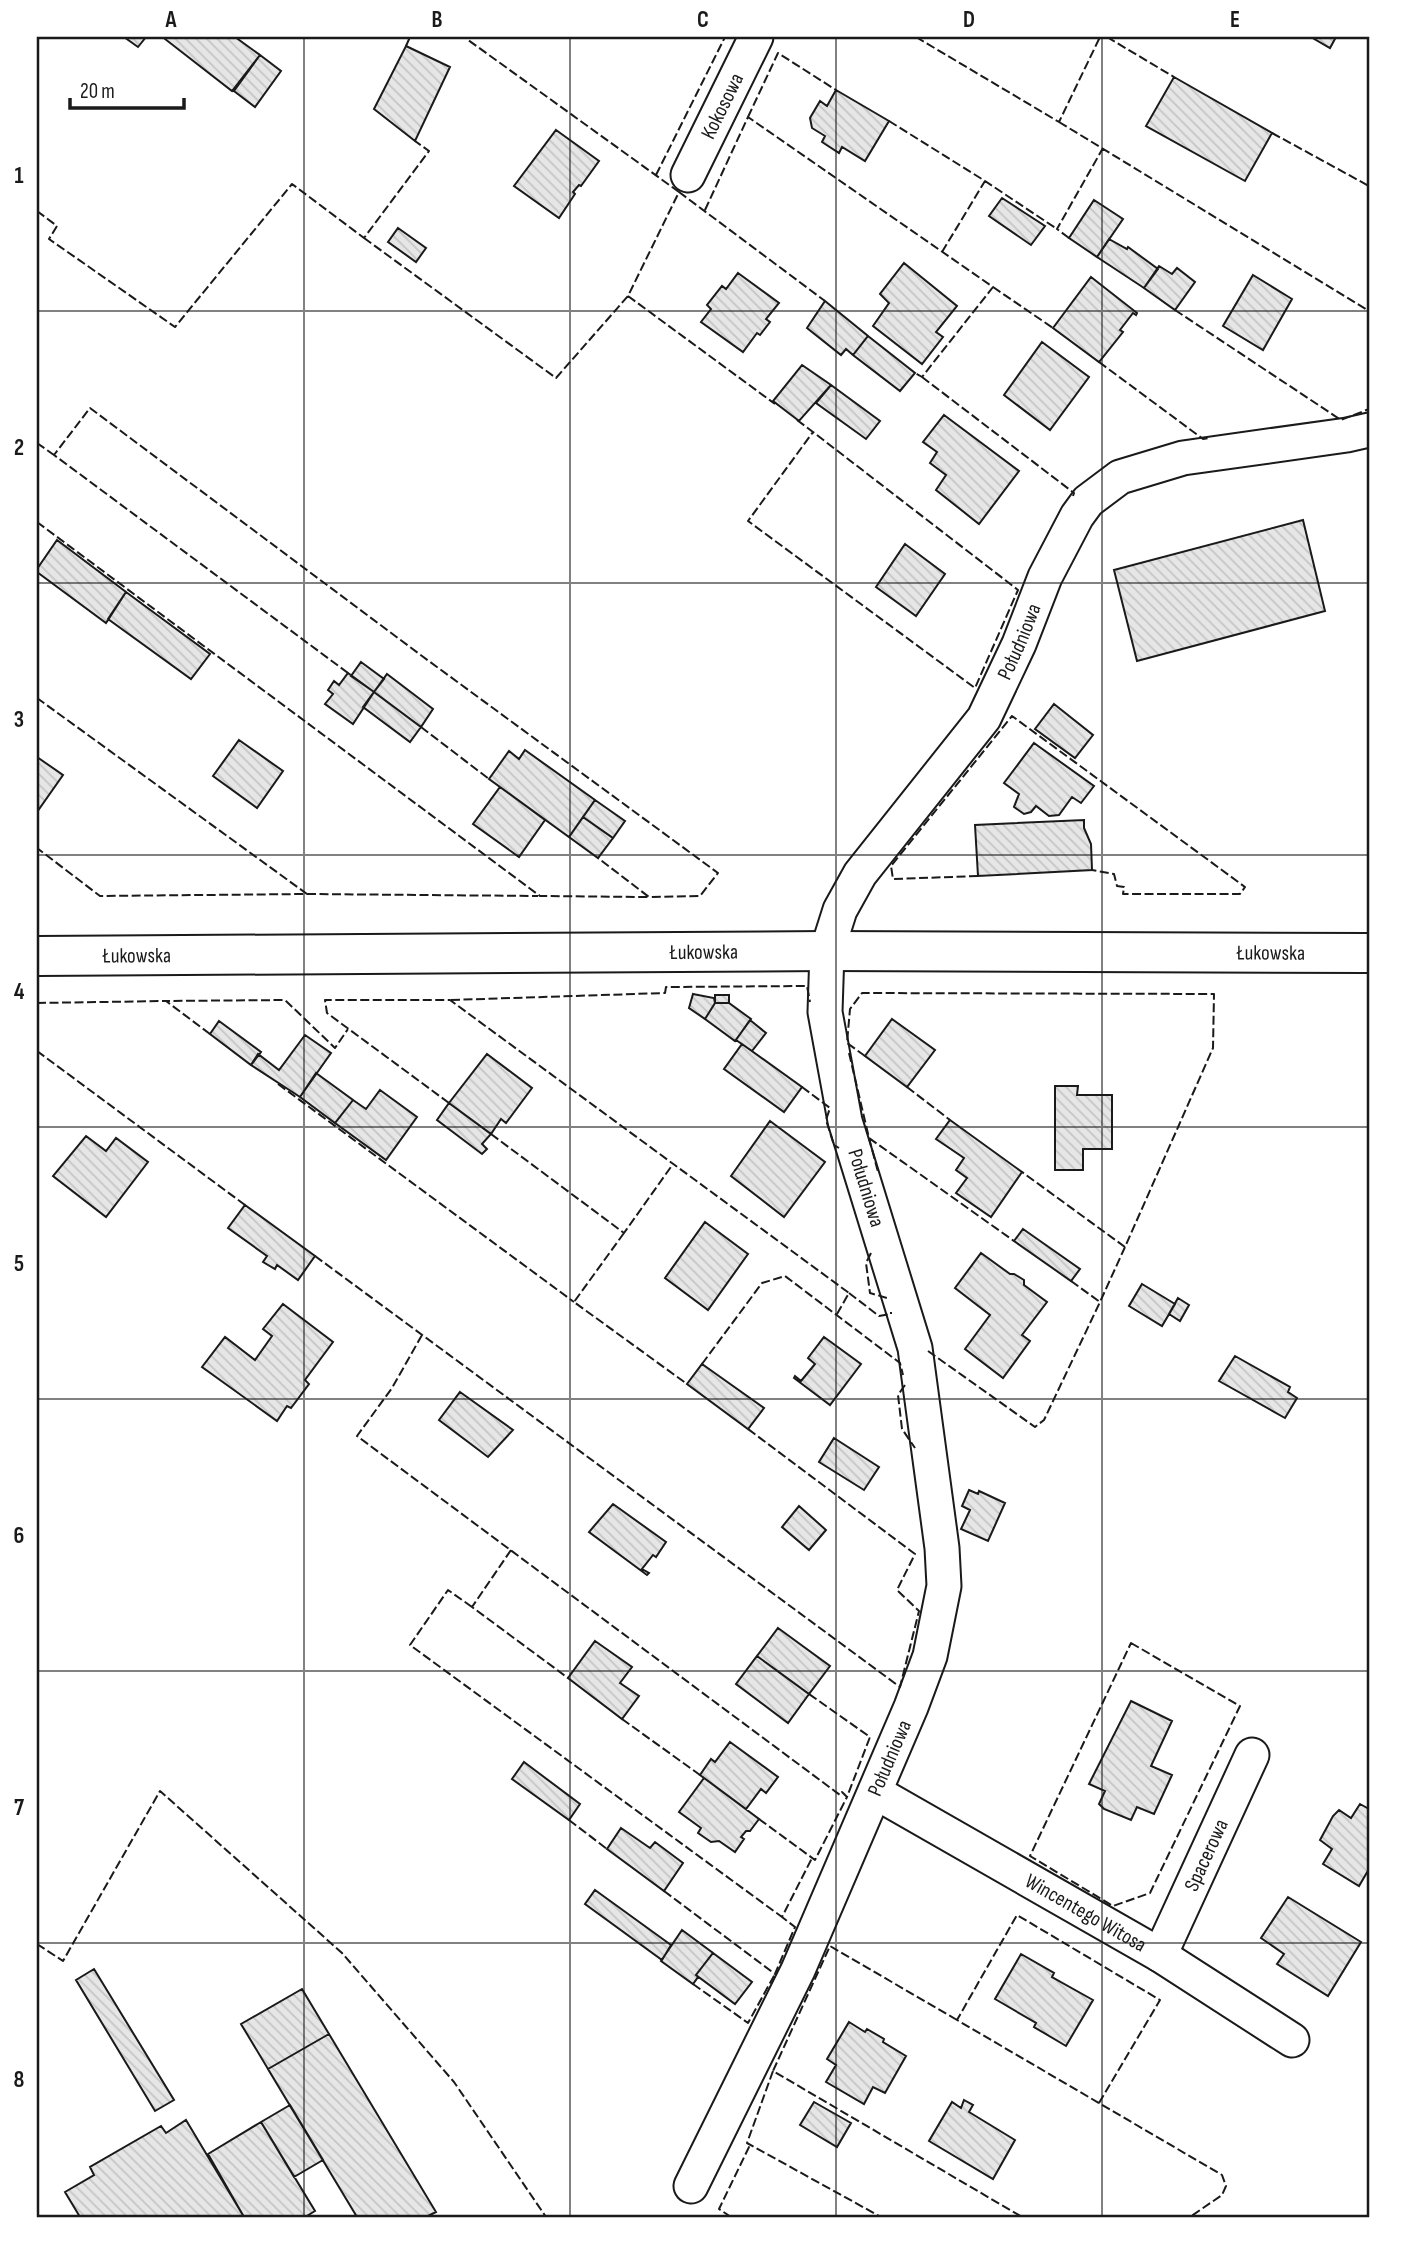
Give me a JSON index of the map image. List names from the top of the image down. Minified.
{"streets":{"main road":["Łukowska"],"street":["Kokosowa","Południowa","Spacerowa","Wincentego Witosa"]},"crossings":[["Południowa","Łukowska"],["Południowa","Wincentego Witosa"],["Spacerowa","Wincentego Witosa"]],"scale_bar":"20 m","grid":{"columns":["A","B","C","D","E"],"rows":["1","2","3","4","5","6","7","8"]}}
